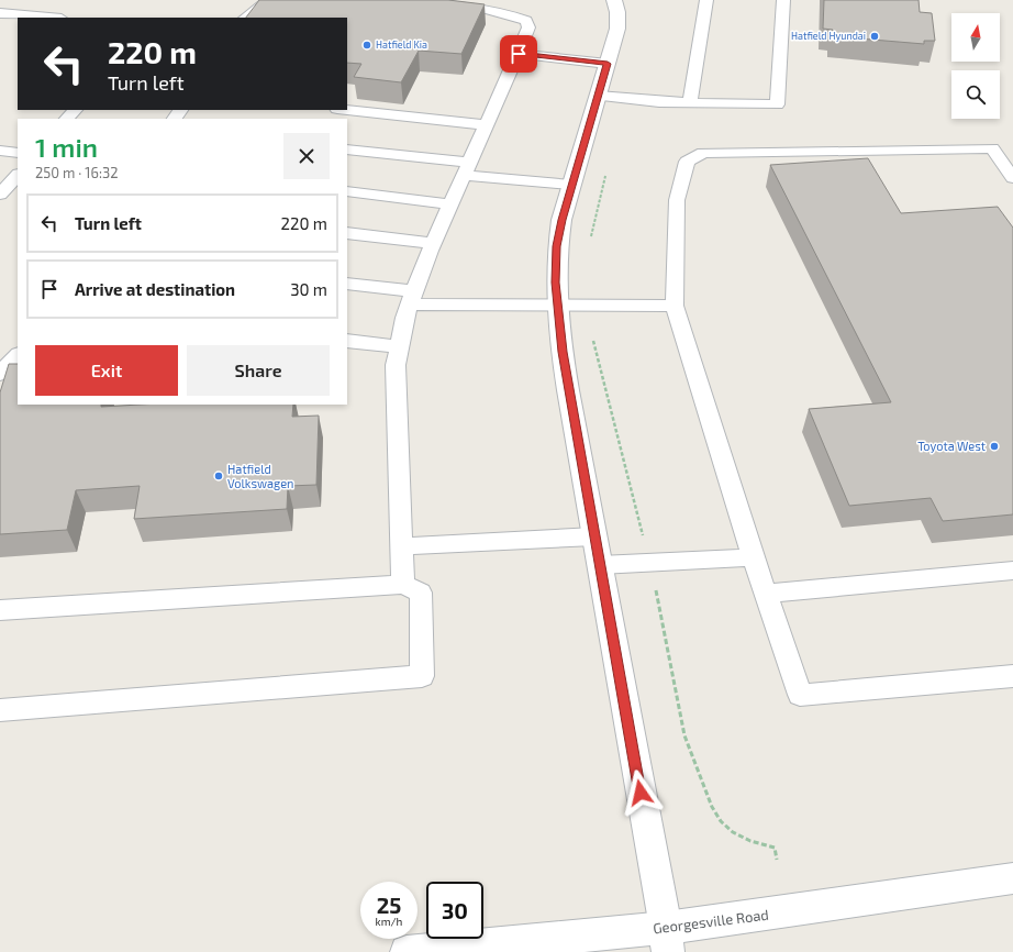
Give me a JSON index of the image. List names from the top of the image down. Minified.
{"streets":{"street":["Georgesville Road"]},"places":["Hatfield Hyundai","Hatfield Kia","Toyota West","Hatfield Volkswagen"],"north":"top","page":{"turn":["220 m","Turn left"],"heading":["1 min","250 m · 16:32"],"list":[{"name":"Turn left","value":"220 m"},{"name":"Arrive at destination","value":"30 m"}],"buttons":["Exit","Share"],"speed":"25 km/h","limit":"30"}}
